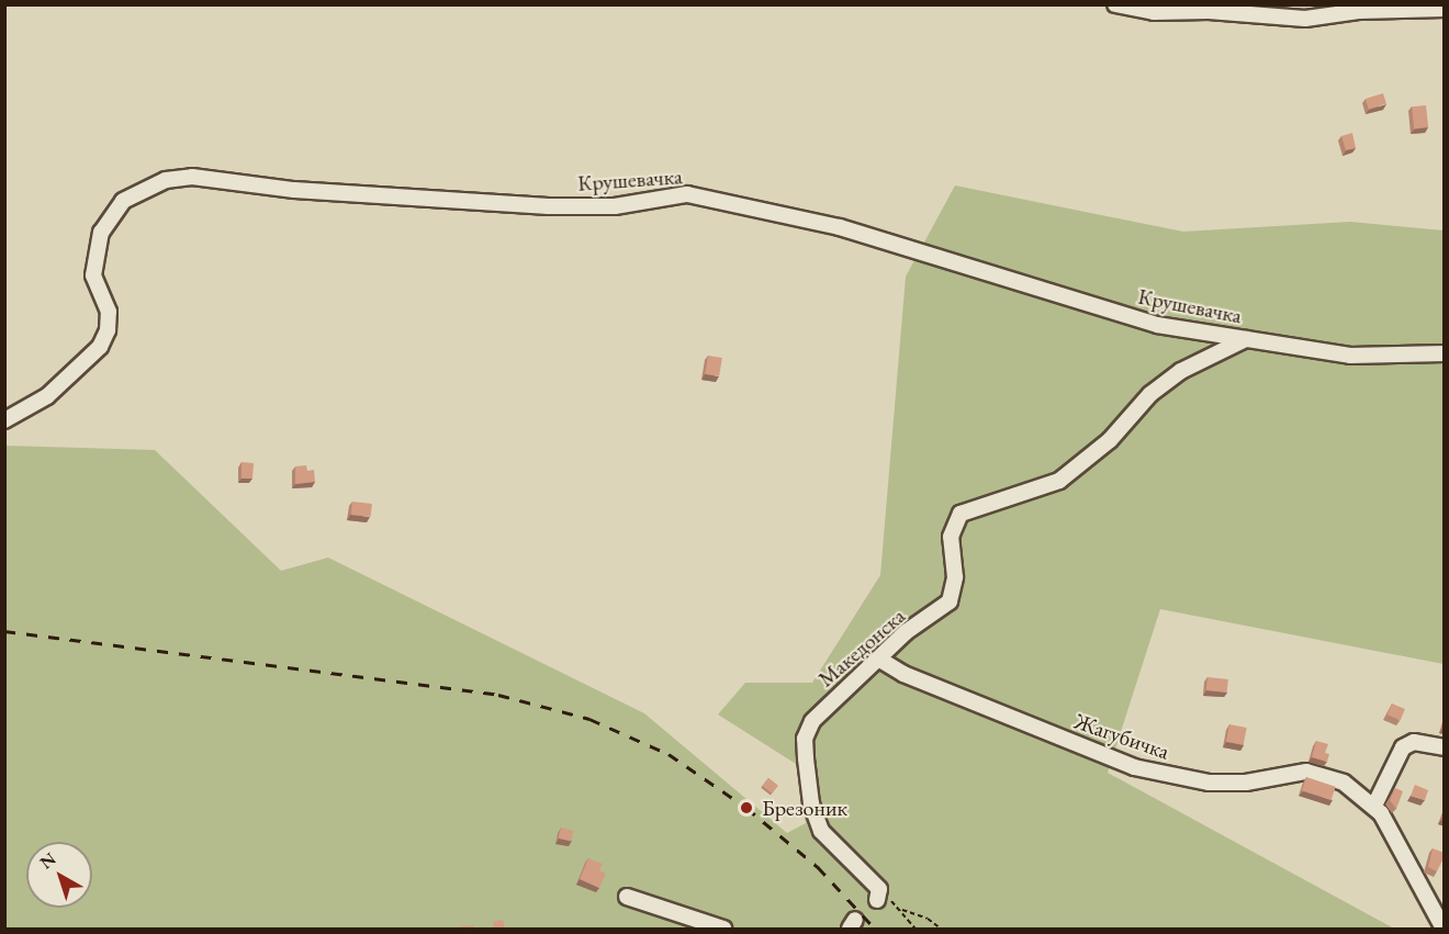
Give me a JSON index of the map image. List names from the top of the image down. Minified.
{"streets":{"street":["Крушевачка","Македонска","Жагубичка"]},"crossings":[["Крушевачка","Македонска"],["Македонска","Жагубичка"]],"places":["Брезоник"],"north":"top left"}
